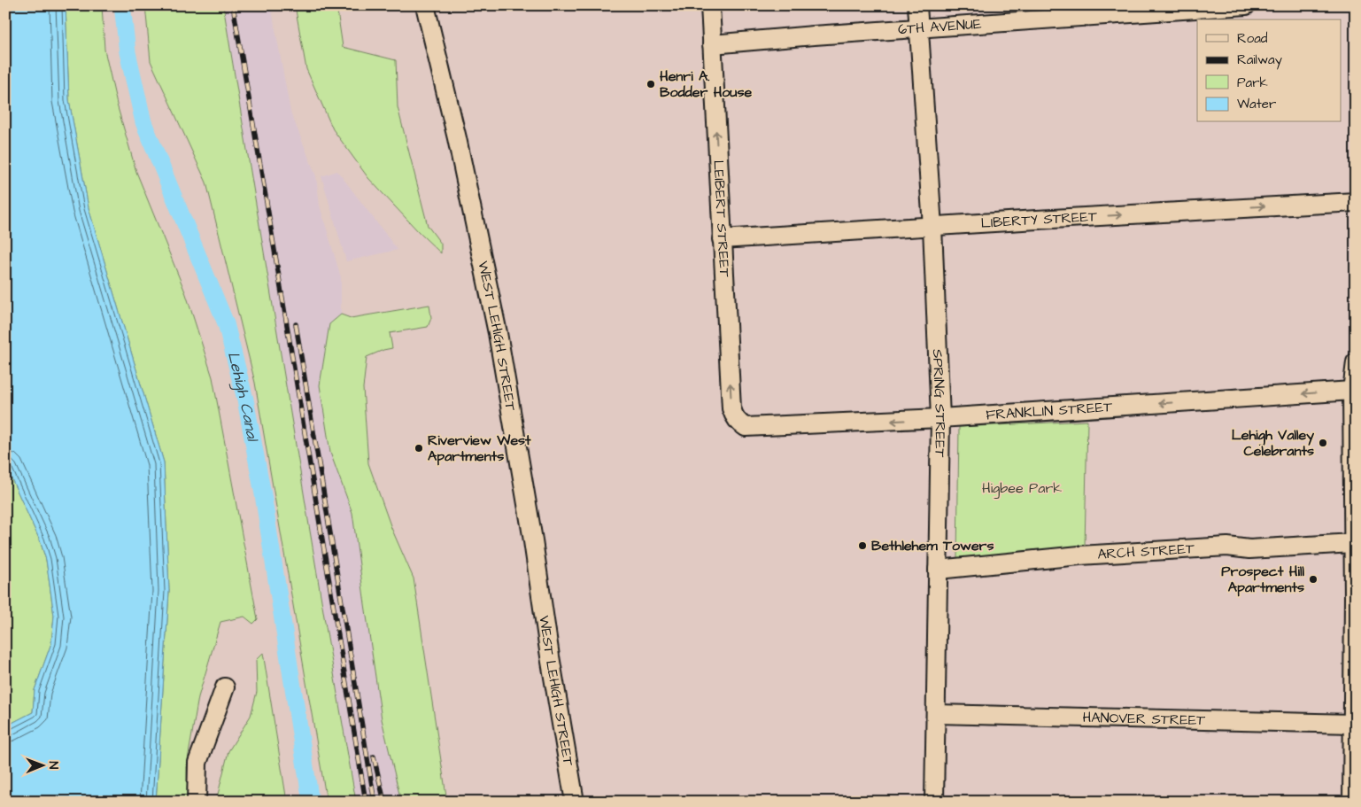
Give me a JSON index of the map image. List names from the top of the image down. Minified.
{"streets":{"street":["6TH AVENUE","LEIBERT STREET","LIBERTY STREET","WEST LEHIGH STREET","SPRING STREET","FRANKLIN STREET","ARCH STREET","HANOVER STREET"]},"crossings":[["6TH AVENUE","LEIBERT STREET"],["6TH AVENUE","SPRING STREET"],["LEIBERT STREET","LIBERTY STREET"],["LEIBERT STREET","FRANKLIN STREET"],["LIBERTY STREET","SPRING STREET"],["SPRING STREET","FRANKLIN STREET"],["SPRING STREET","ARCH STREET"],["SPRING STREET","HANOVER STREET"]],"one_way":["LEIBERT STREET","LIBERTY STREET","FRANKLIN STREET"],"water":["Lehigh Canal"],"parks":["Higbee Park"],"places":["Henri A. Bodder House","Lehigh Valley Celebrants","Riverview West Apartments","Bethlehem Towers","Prospect Hill Apartments"],"legend":["Road","Railway","Park","Water"],"north":"right"}
